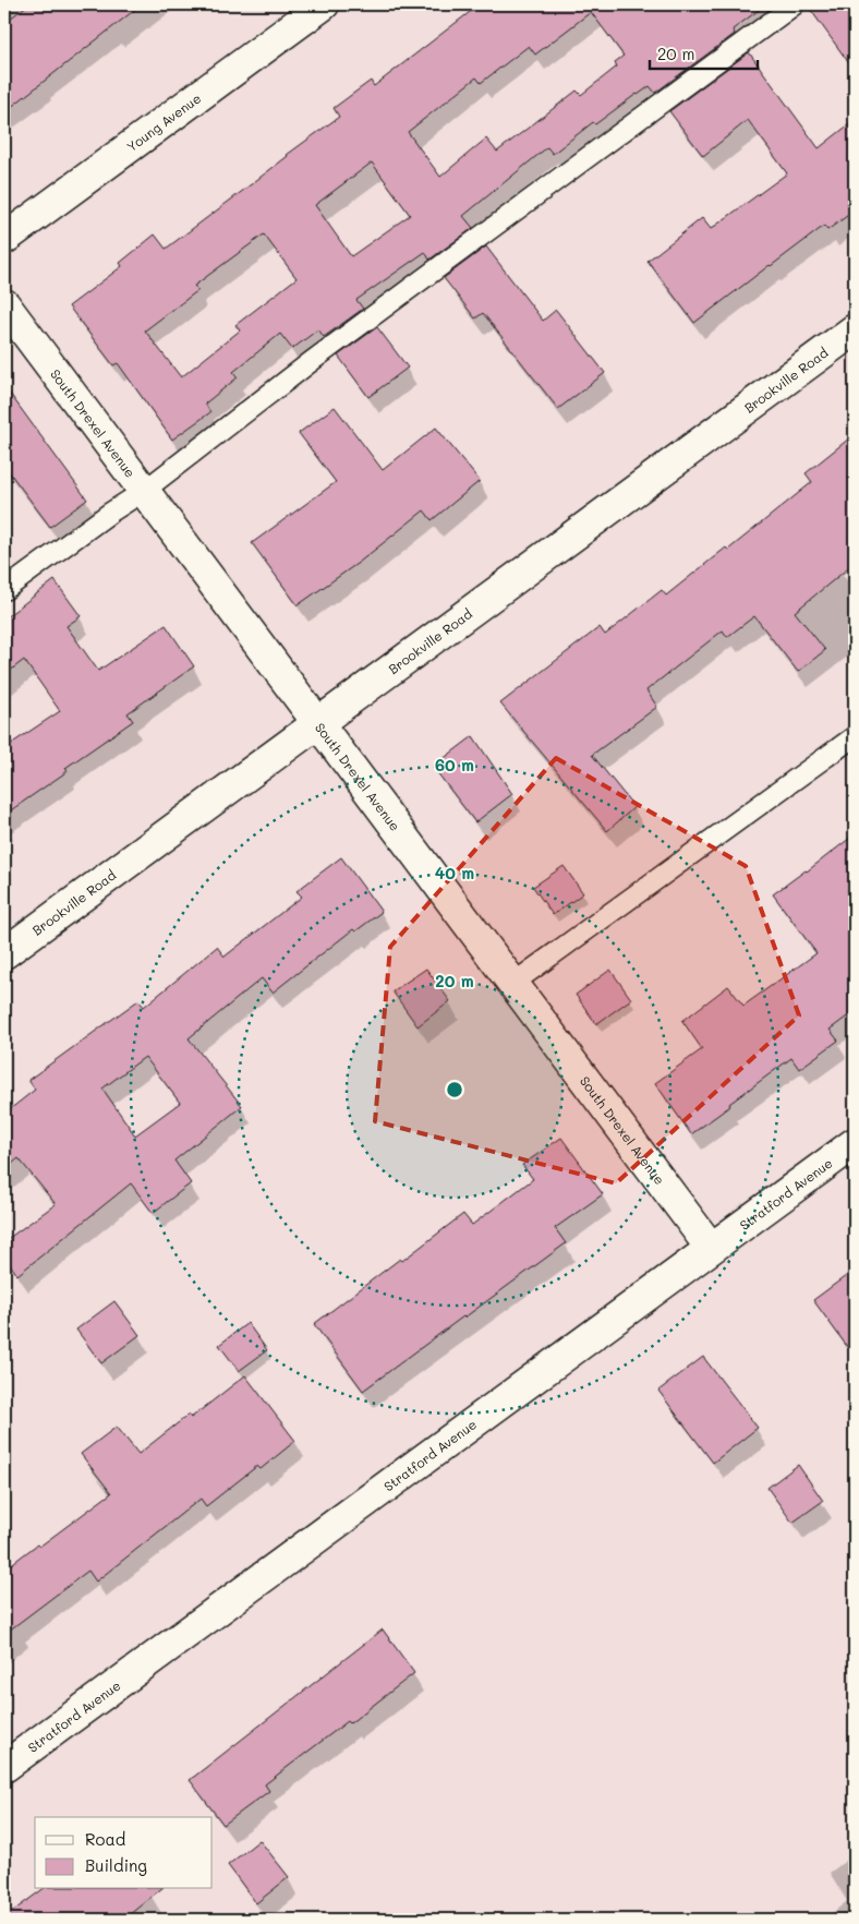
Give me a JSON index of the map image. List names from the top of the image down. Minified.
{"streets":{"street":["Young Avenue","Brookville Road","South Drexel Avenue","Stratford Avenue"]},"crossings":[["Brookville Road","South Drexel Avenue"],["South Drexel Avenue","Stratford Avenue"]],"legend":["Road","Building"],"scale_bar":"20 m","rings":["60 m","40 m","20 m"]}
